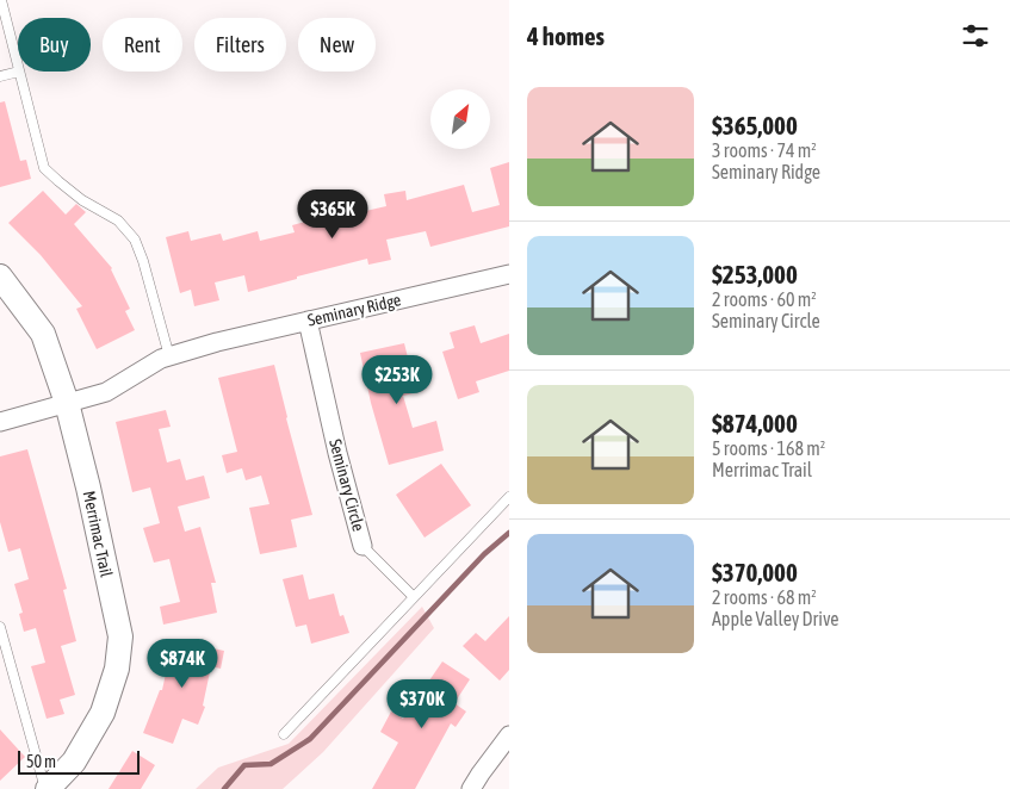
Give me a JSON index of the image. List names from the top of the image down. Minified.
{"streets":{"street":["Seminary Ridge","Seminary Circle","Merrimac Trail"]},"crossings":[["Seminary Ridge","Seminary Circle"],["Seminary Ridge","Merrimac Trail"]],"scale_bar":"50 m","north":"top right","page":{"heading":"4 homes","chip":["Buy","Rent","Filters","New"],"list":[{"name":"$365,000","note":"3 rooms · 74 m² · Seminary Ridge"},{"name":"$253,000","note":"2 rooms · 60 m² · Seminary Circle"},{"name":"$874,000","note":"5 rooms · 168 m² · Merrimac Trail"},{"name":"$370,000","note":"2 rooms · 68 m² · Apple Valley Drive"}],"price":["$365K","$253K","$874K","$370K"],"scale":"50 m"}}
